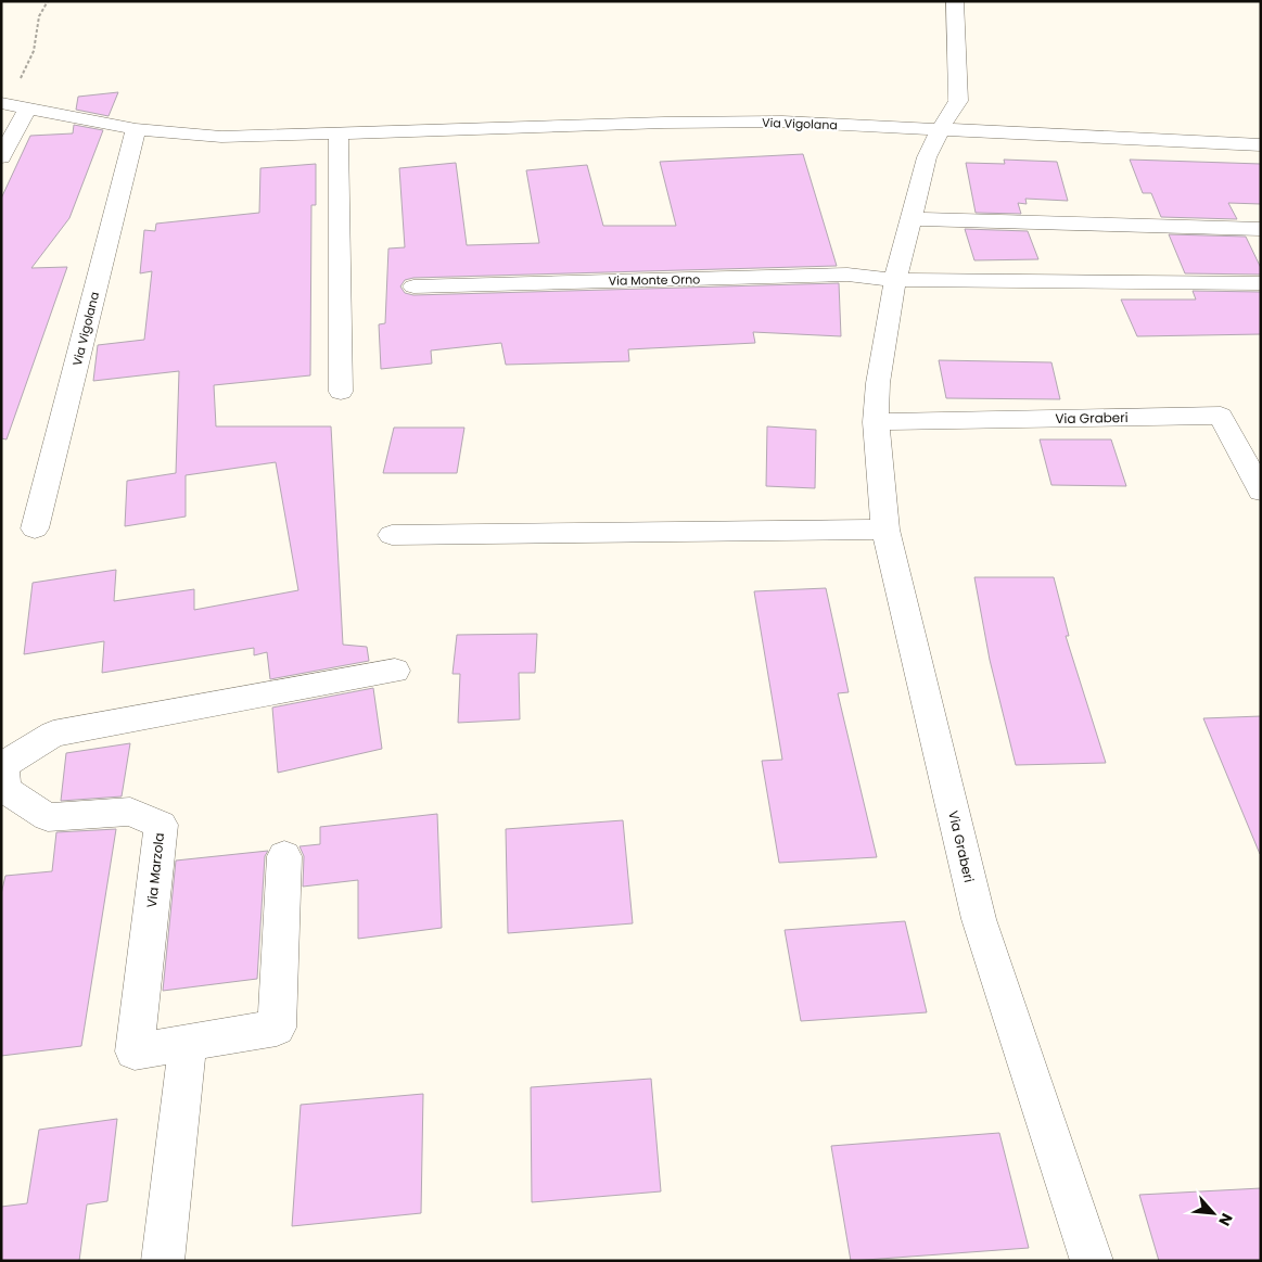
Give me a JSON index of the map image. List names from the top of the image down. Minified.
{"streets":{"street":["Via Vigolana","Via Monte Orno","Via Graberi","Via Marzola"]},"crossings":[["Via Vigolana","Via Graberi"],["Via Monte Orno","Via Graberi"]],"north":"bottom right"}
